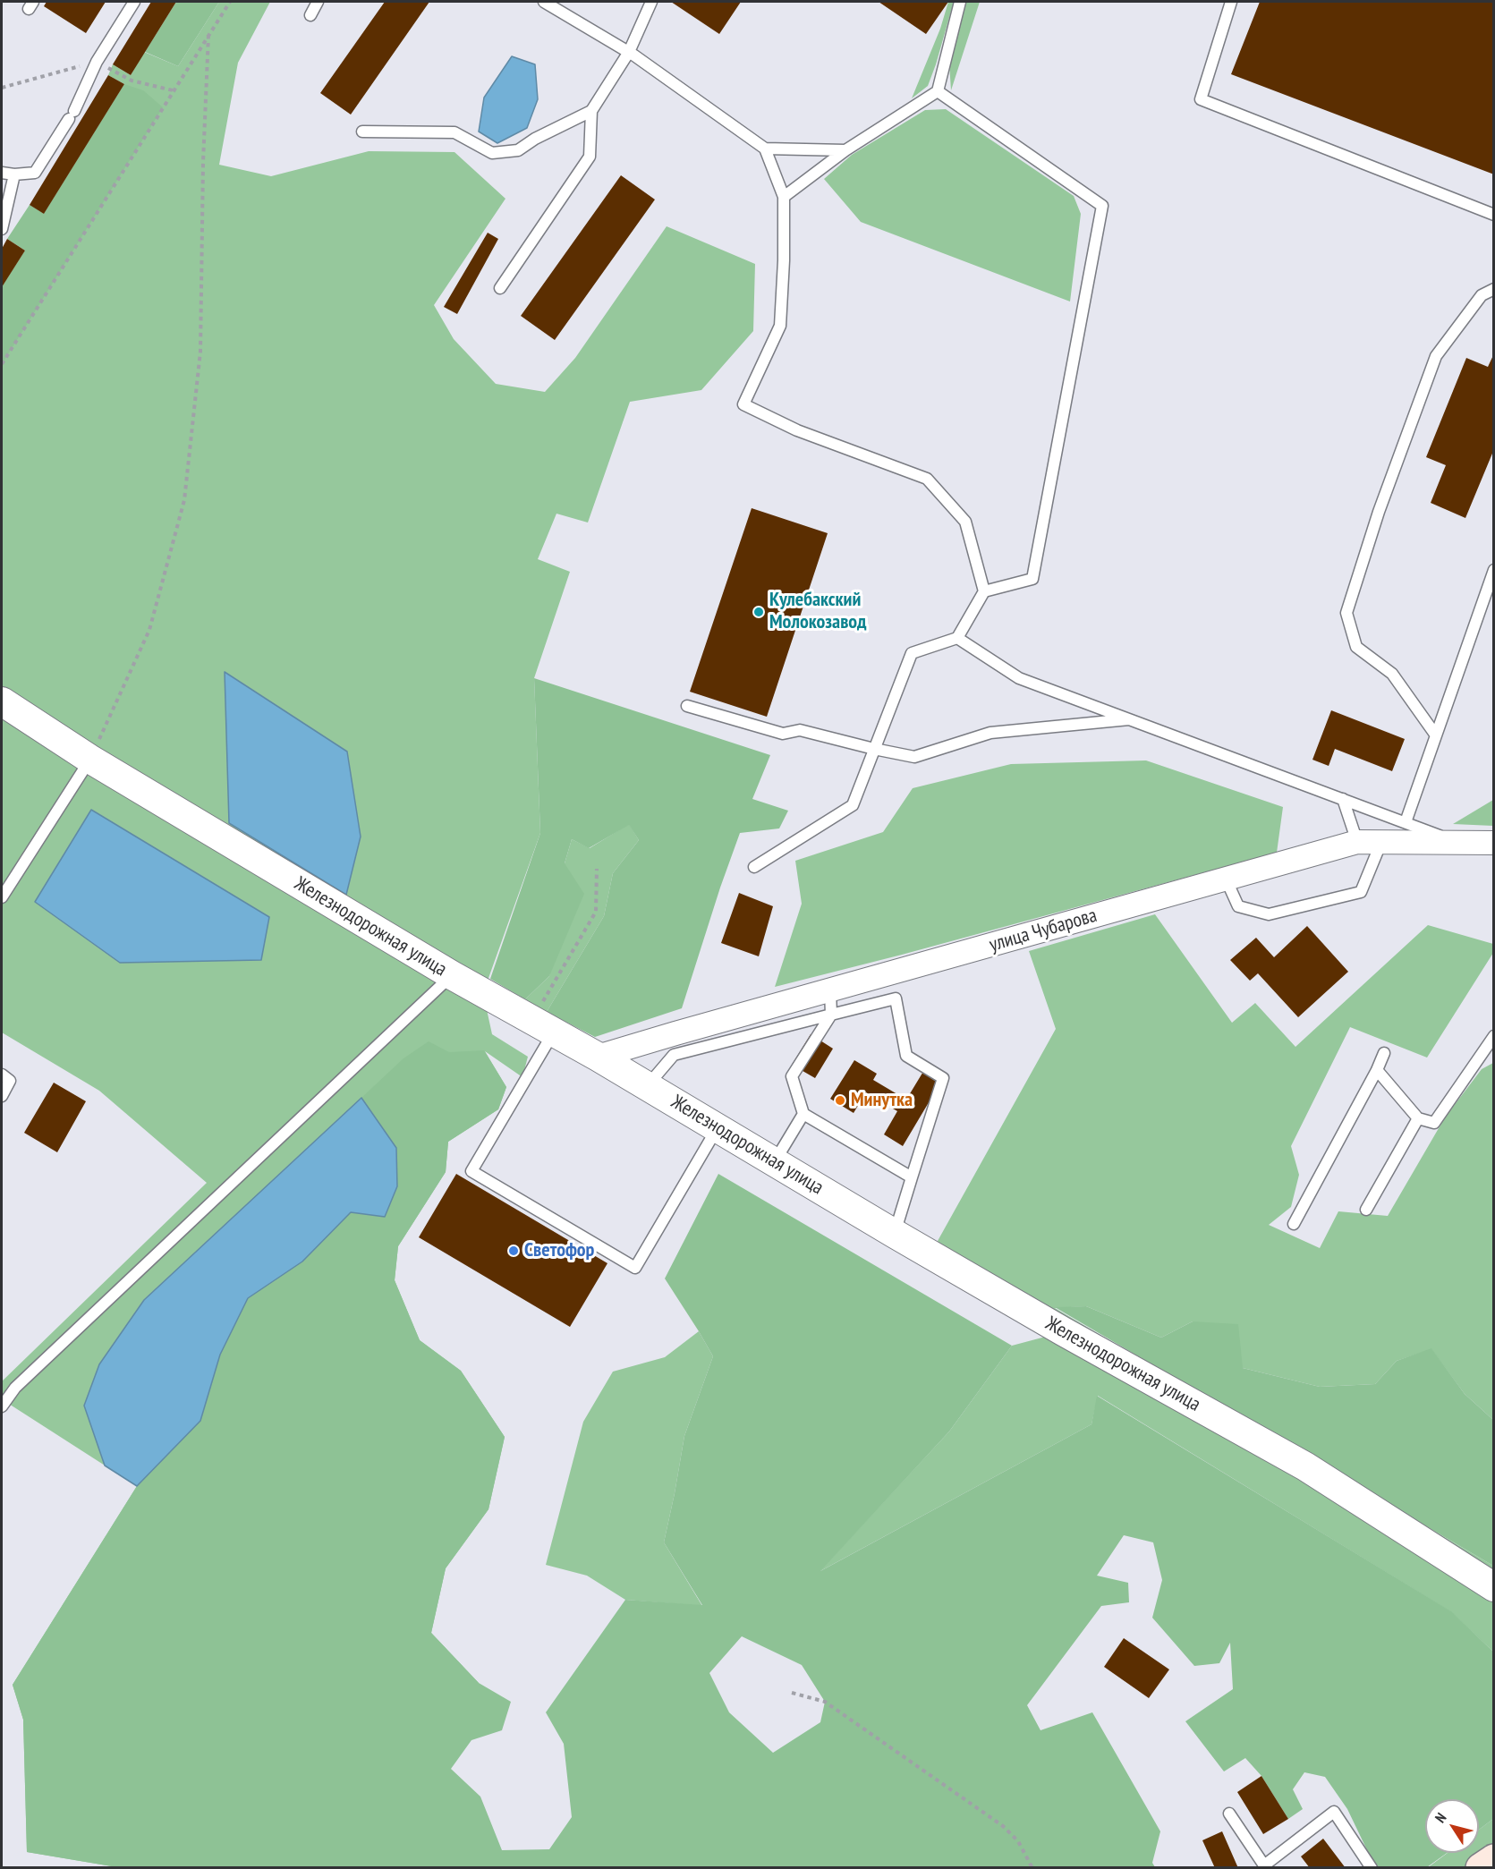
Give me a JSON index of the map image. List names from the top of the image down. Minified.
{"streets":{"street":["Железнодорожная улица","улица Чубарова"]},"crossings":[["Железнодорожная улица","улица Чубарова"]],"places":["Кулебакский Молокозавод","Минутка","Светофор"],"north":"top left"}
